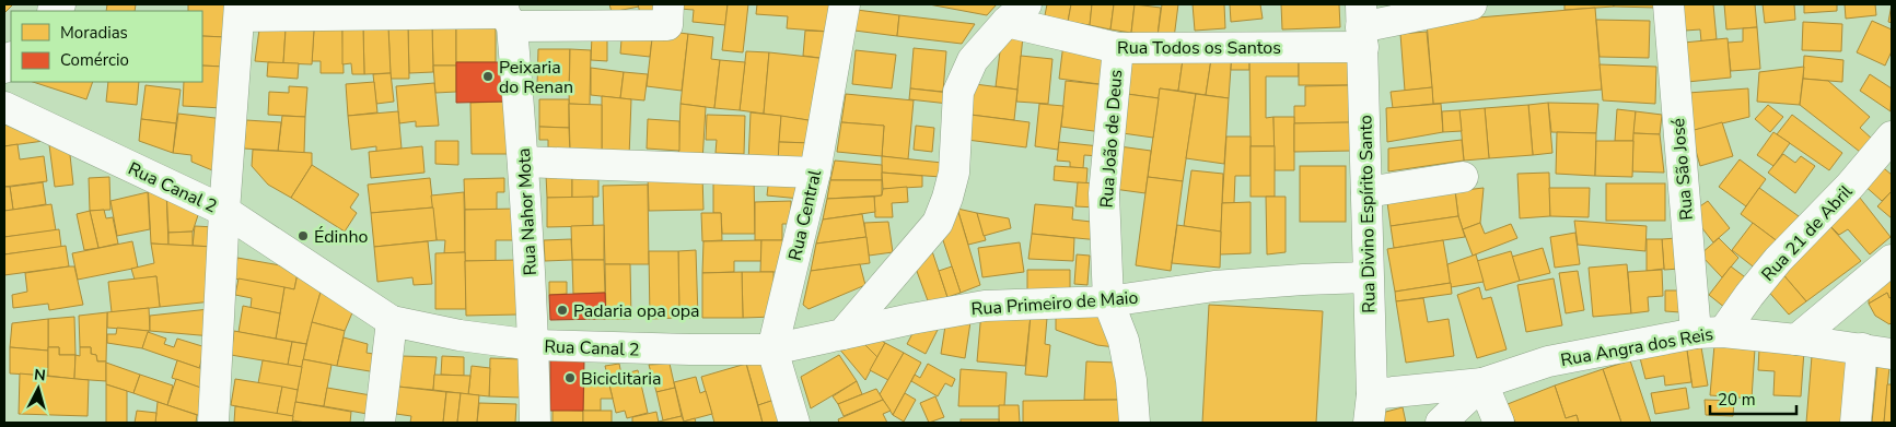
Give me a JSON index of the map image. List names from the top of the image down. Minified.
{"streets":{"street":["Rua Todos os Santos","Rua João de Deus","Rua São José","Rua Canal 2","Rua Nahor Mota","Rua Divino Espírito Santo","Rua Central","Rua 21 de Abril","Rua Primeiro de Maio","Rua Angra dos Reis"]},"crossings":[["Rua Todos os Santos","Rua João de Deus"],["Rua Todos os Santos","Rua Divino Espírito Santo"],["Rua João de Deus","Rua Primeiro de Maio"],["Rua São José","Rua 21 de Abril"],["Rua São José","Rua Angra dos Reis"],["Rua Canal 2","Rua Nahor Mota"],["Rua Canal 2","Rua Central"],["Rua Canal 2","Rua Primeiro de Maio"],["Rua Divino Espírito Santo","Rua Primeiro de Maio"],["Rua Divino Espírito Santo","Rua Angra dos Reis"],["Rua 21 de Abril","Rua Angra dos Reis"]],"places":["Peixaria do Renan","Édinho","Padaria opa opa","Biciclitaria"],"legend":["Moradias","Comércio"],"scale_bar":"20 m","north":"top"}
